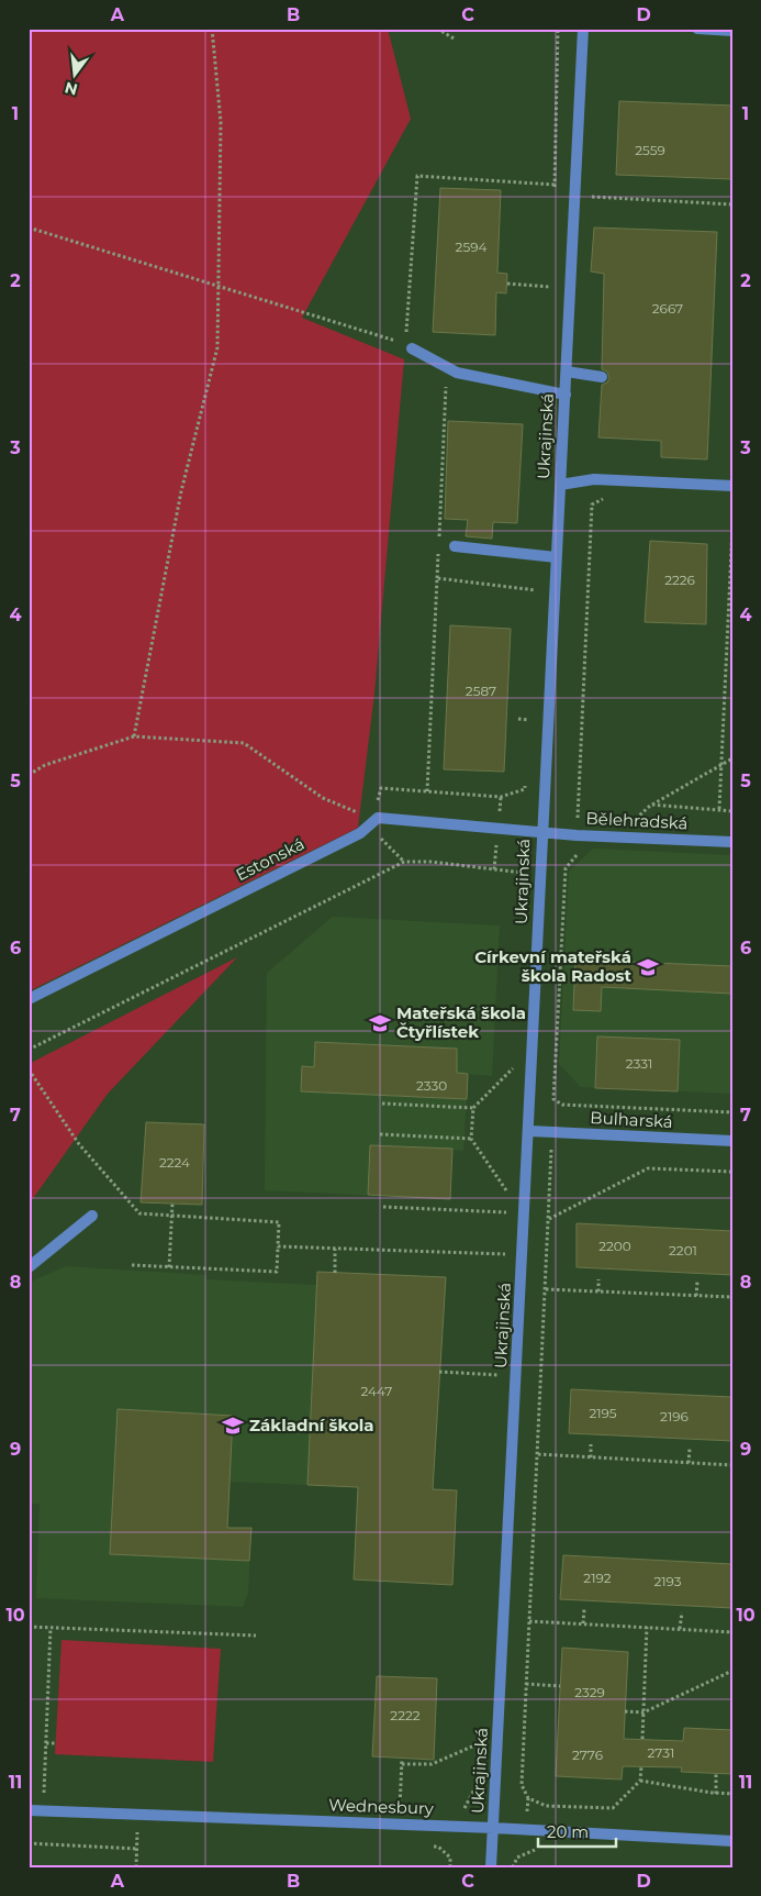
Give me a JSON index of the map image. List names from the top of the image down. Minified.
{"streets":{"street":["Ukrajinská","Bělehradská","Estonská","Bulharská","Wednesbury"]},"crossings":[["Ukrajinská","Bělehradská"],["Ukrajinská","Estonská"],["Ukrajinská","Bulharská"],["Ukrajinská","Wednesbury"],["Bělehradská","Estonská"]],"places":{"school or university":["Církevní mateřská škola Radost","Mateřská škola Čtyřlístek","Základní škola"]},"house_numbers":["2559","2594","2667","2226","2587","2331","2330","2224","2200","2201","2447","2195","2196","2192","2193","2329","2222","2731","2776"],"scale_bar":"20 m","north":"bottom","grid":{"columns":["A","B","C","D"],"rows":["1","2","3","4","5","6","7","8","9","10","11"]}}
